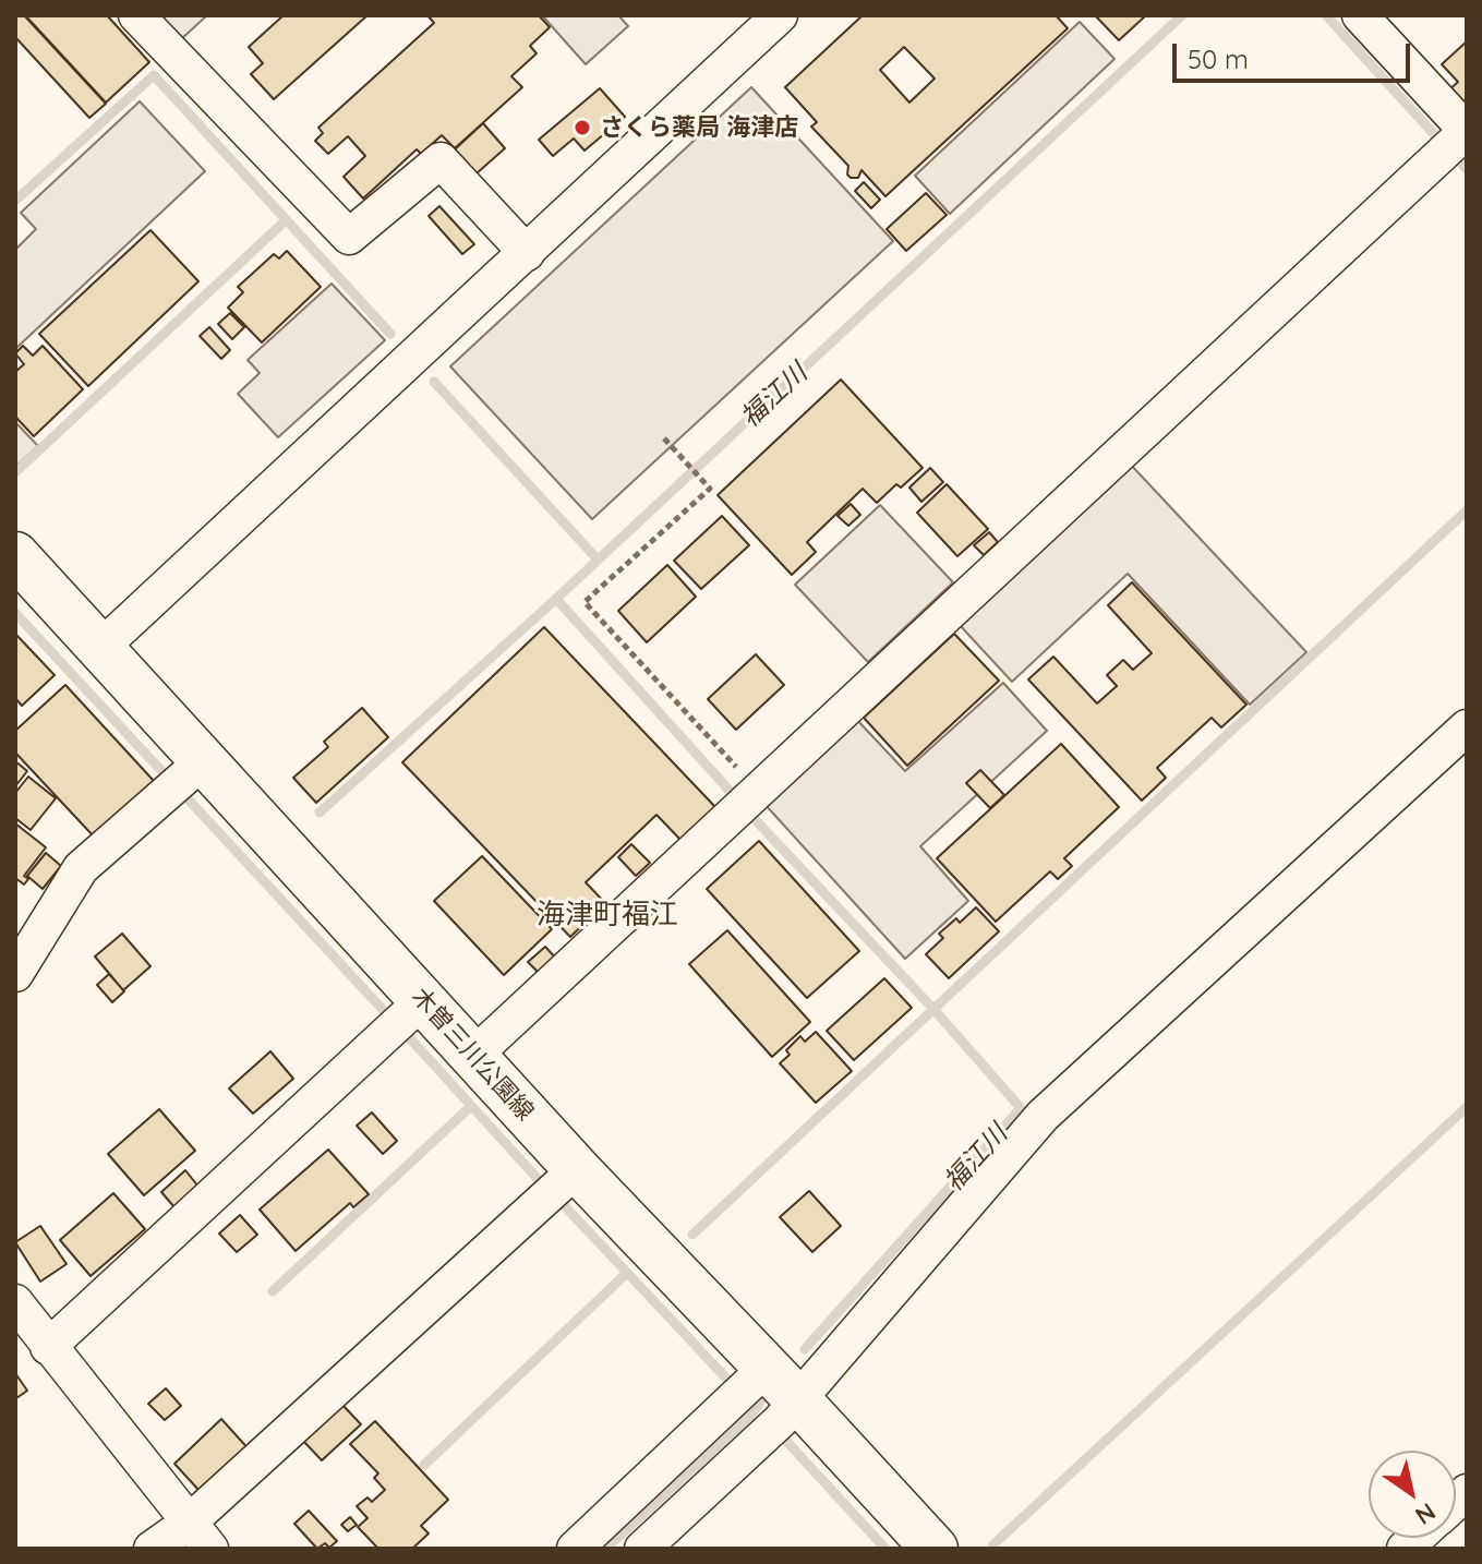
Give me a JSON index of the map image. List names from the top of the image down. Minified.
{"streets":{"main road":["木曽三川公園線"]},"districts":["海津町福江"],"water":["福江川"],"places":["さくら薬局 海津店"],"scale_bar":"50 m","north":"bottom right"}
